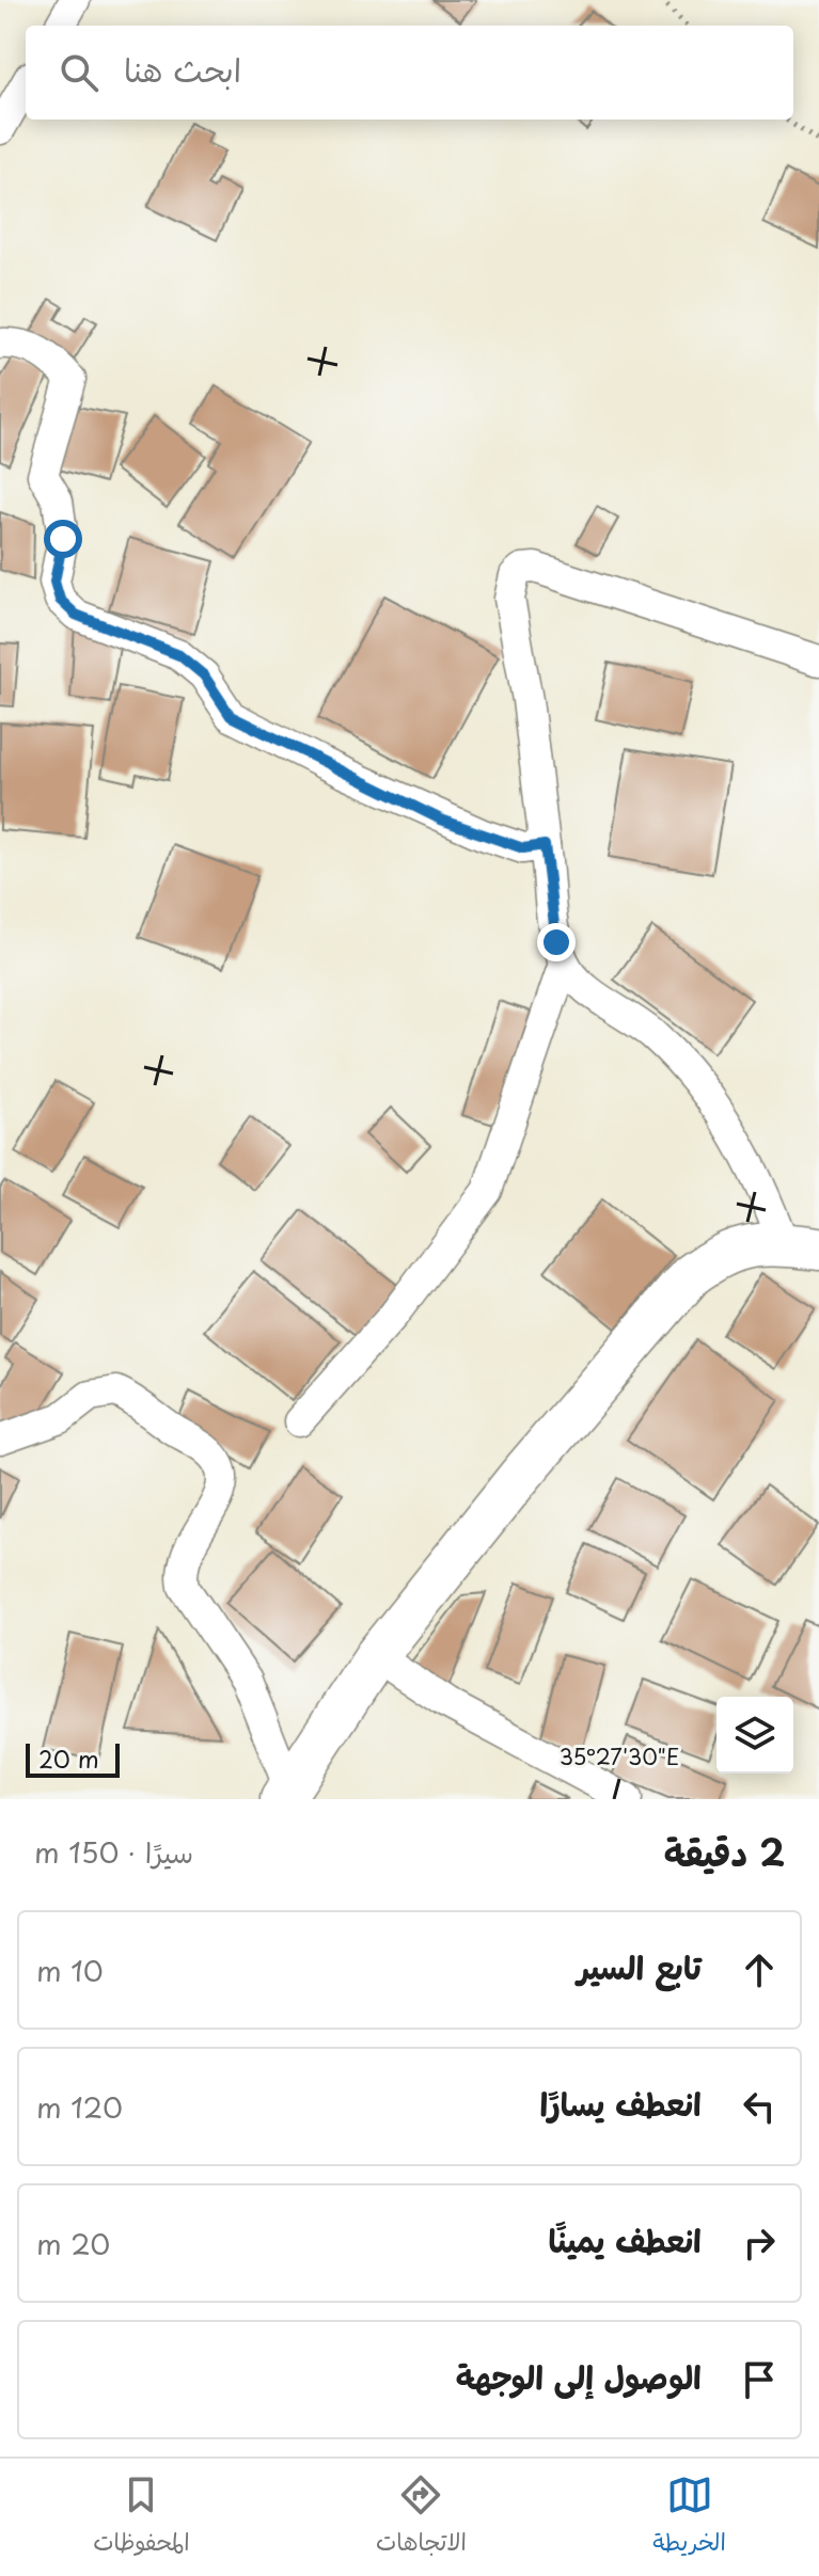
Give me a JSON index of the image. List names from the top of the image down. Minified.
{"scale_bar":"20 m","page":{"search":"ابحث هنا","scale":"20 m","heading":["2 دقيقة","سيرًا · 150 m"],"list":[["تابع السير","10 m"],["انعطف يسارًا","120 m"],["انعطف يمينًا","20 m"],"الوصول إلى الوجهة"],"nav":["الخريطة","الاتجاهات","المحفوظات"]},"coordinates":["35°27'30\"E"]}
